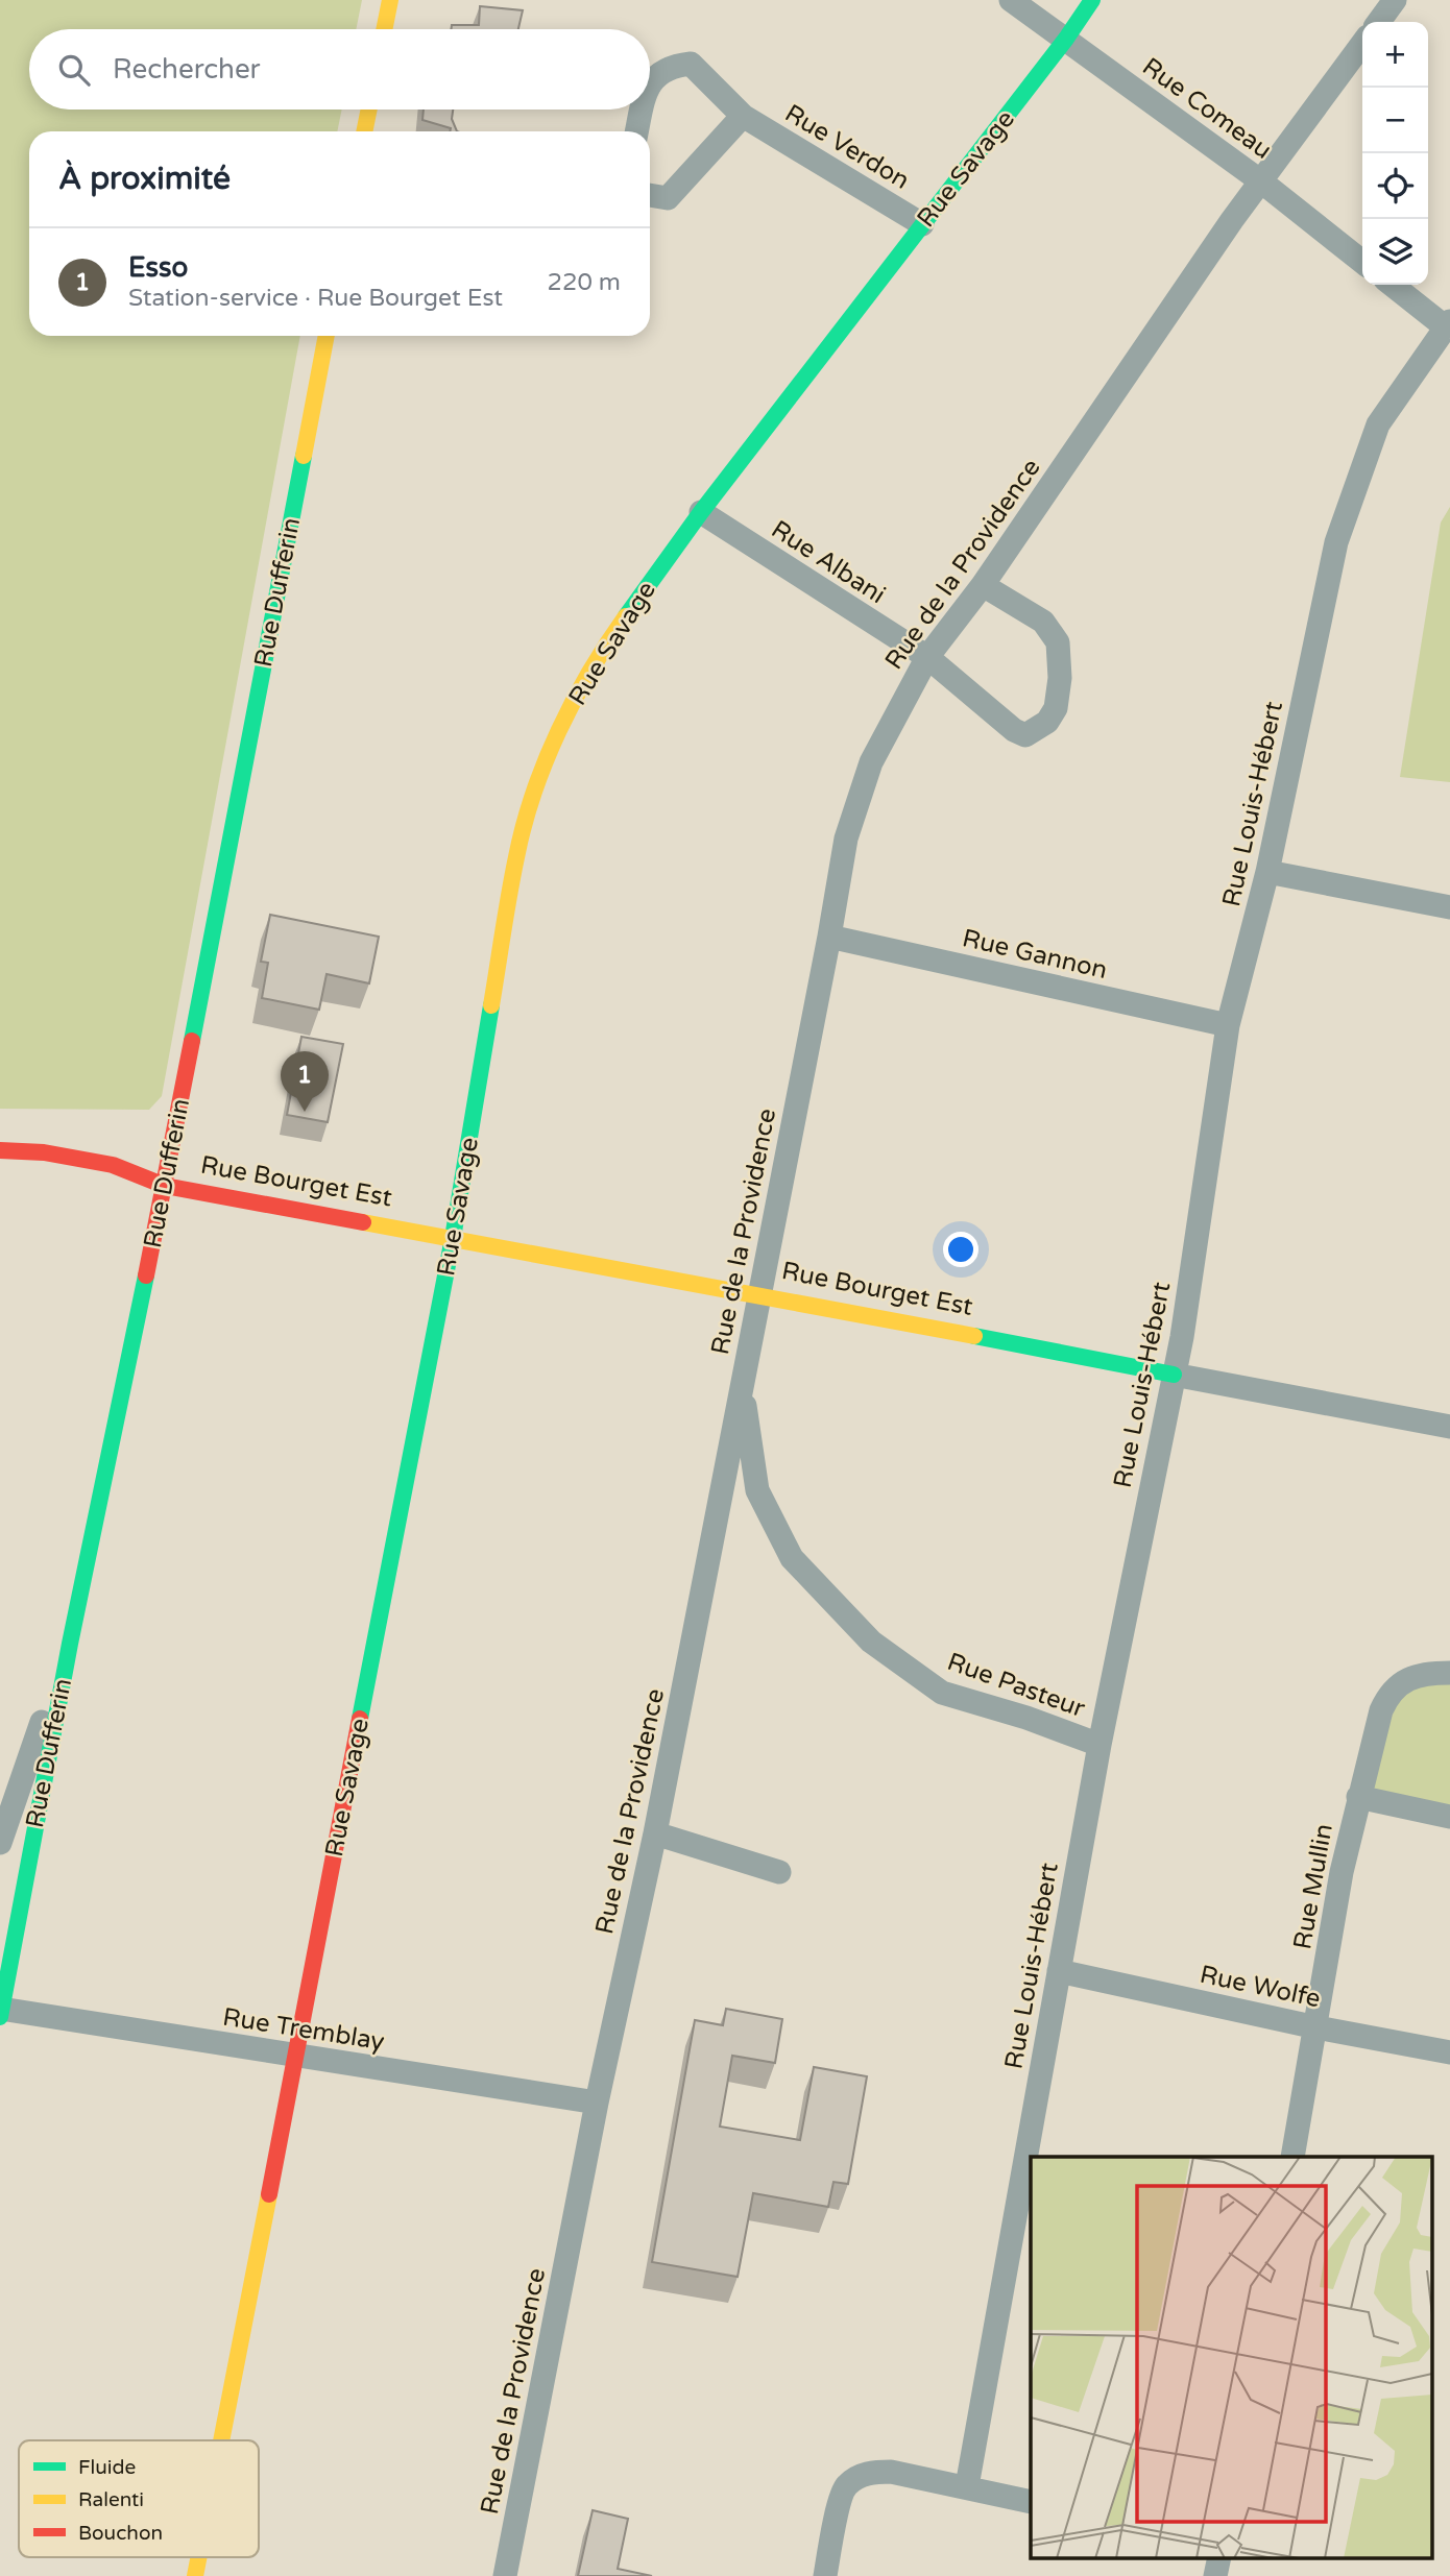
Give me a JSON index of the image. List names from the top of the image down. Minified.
{"streets":{"street":["Rue Comeau","Rue Verdon","Rue Savage","Rue Albani","Rue de la Providence","Rue Dufferin","Rue Louis-Hébert","Rue Gannon","Rue Bourget Est","Rue Pasteur","Rue Mullin","Rue Wolfe","Rue Tremblay"]},"crossings":[["Rue Comeau","Rue Savage"],["Rue Comeau","Rue de la Providence"],["Rue Verdon","Rue Savage"],["Rue Savage","Rue Albani"],["Rue Savage","Rue Bourget Est"],["Rue Savage","Rue Tremblay"],["Rue Albani","Rue de la Providence"],["Rue de la Providence","Rue Gannon"],["Rue de la Providence","Rue Bourget Est"],["Rue de la Providence","Rue Pasteur"],["Rue de la Providence","Rue Tremblay"],["Rue Dufferin","Rue Bourget Est"],["Rue Dufferin","Rue Tremblay"],["Rue Louis-Hébert","Rue Gannon"],["Rue Louis-Hébert","Rue Bourget Est"],["Rue Louis-Hébert","Rue Pasteur"],["Rue Louis-Hébert","Rue Wolfe"],["Rue Mullin","Rue Wolfe"]],"legend":["Fluide","Ralenti","Bouchon"],"page":{"map_buttons":["+","−"],"search":"Rechercher","heading":"À proximité","list":[{"mark":"1","name":"Esso","note":"Station-service · Rue Bourget Est","value":"220 m"}],"pins":"1"}}
